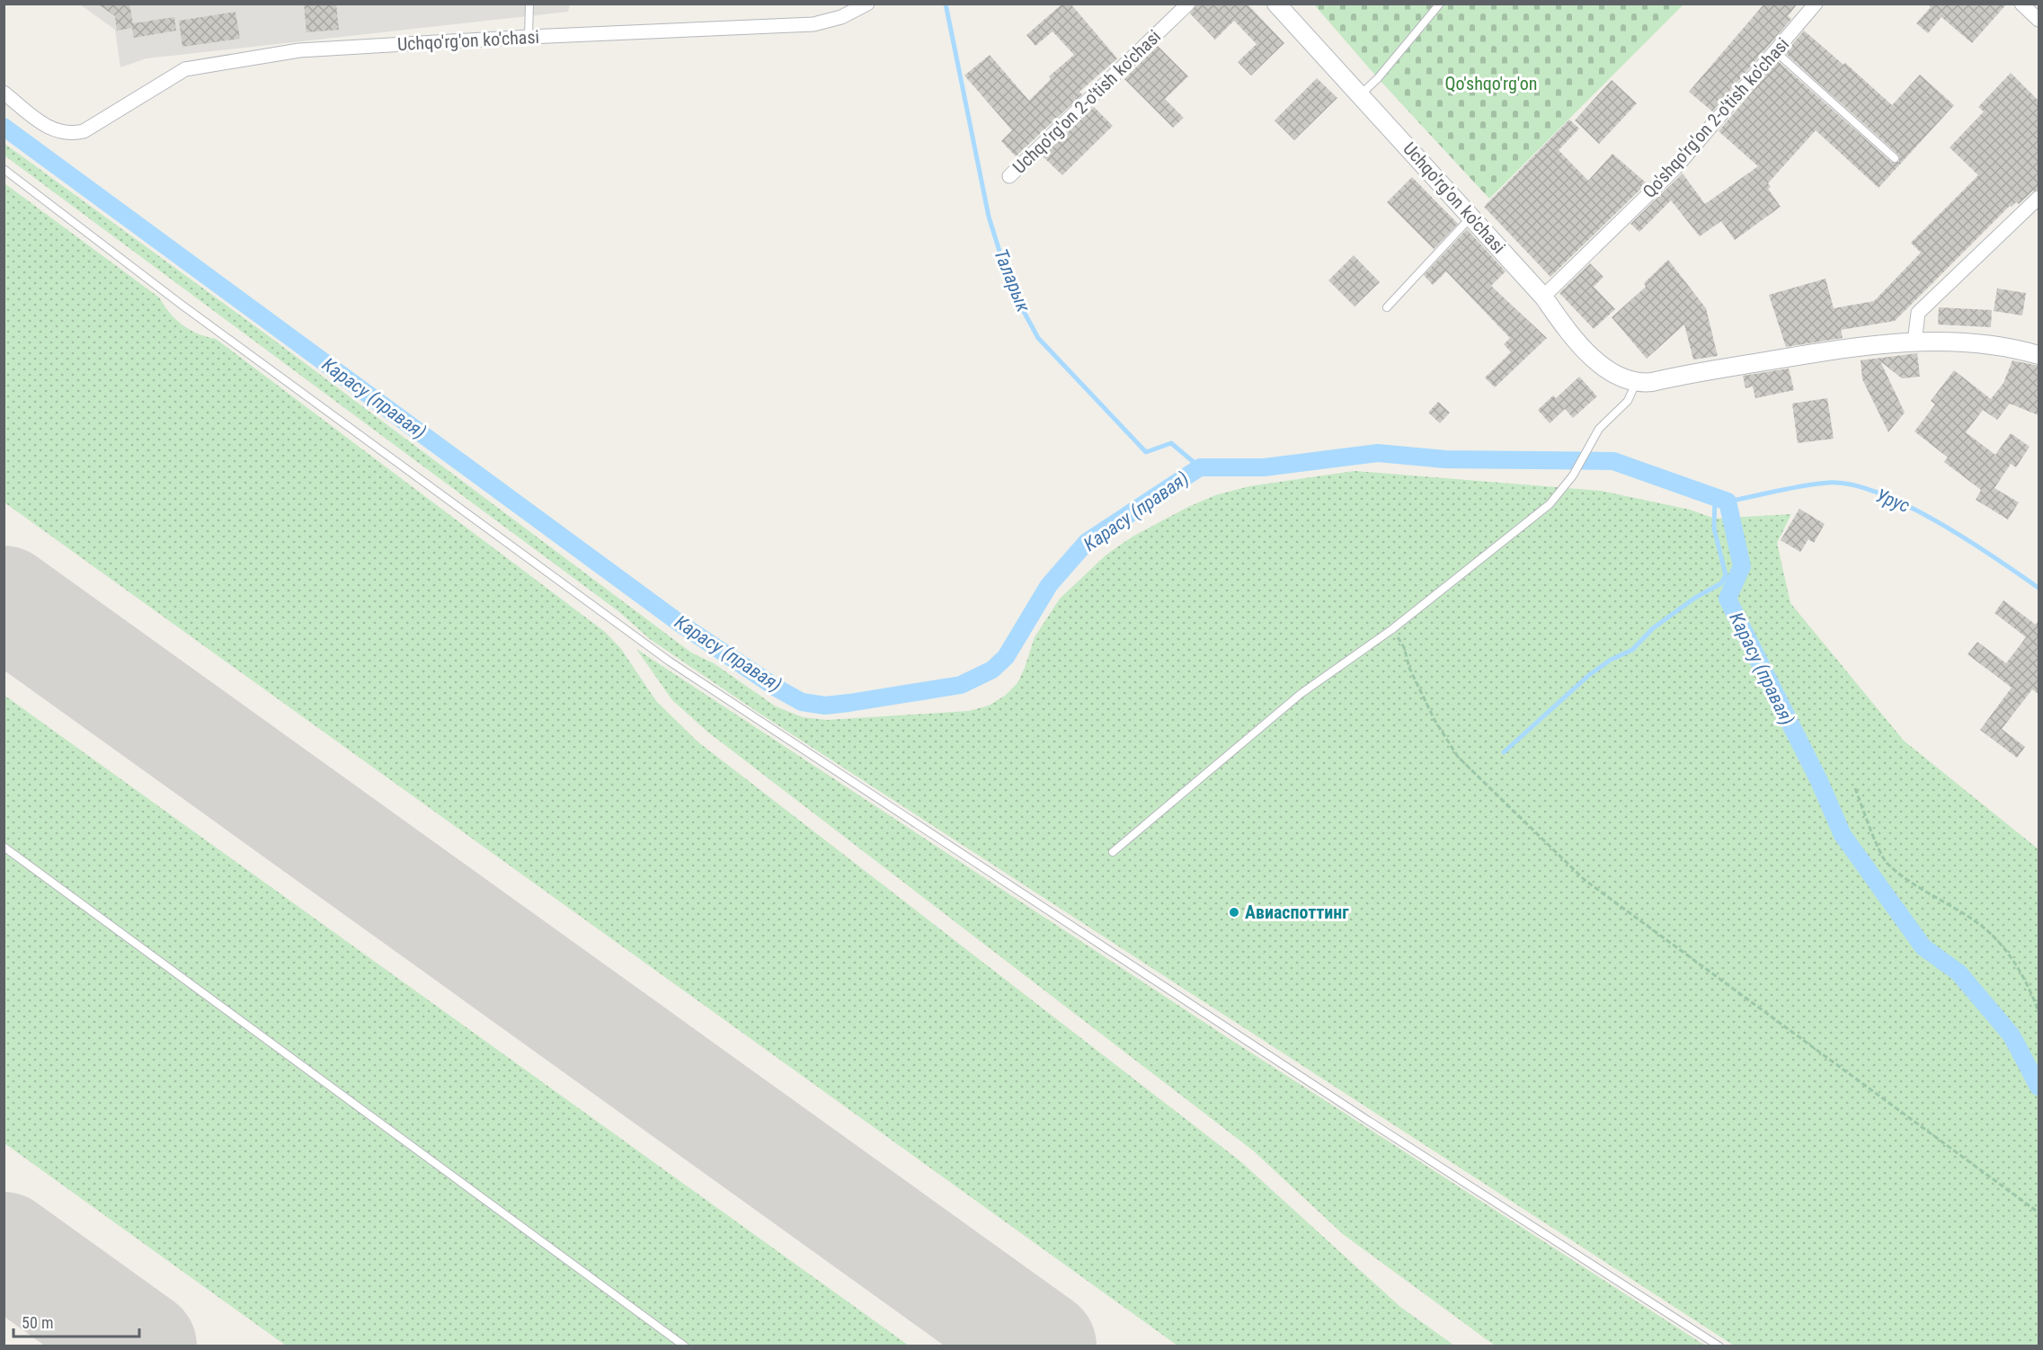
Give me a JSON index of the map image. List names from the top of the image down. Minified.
{"streets":{"street":["Uchqo'rg'on ko'chasi","Uchqo'rg'on 2-o'tish ko'chasi","Qo'shqo'rg'on 2-o'tish ko'chasi"]},"crossings":[["Uchqo'rg'on ko'chasi","Qo'shqo'rg'on 2-o'tish ko'chasi"]],"water":["Таларык","Карасу (правая)","Урус"],"parks":["Qo'shqo'rg'on"],"places":["Авиаспоттинг"],"scale_bar":"50 m"}
